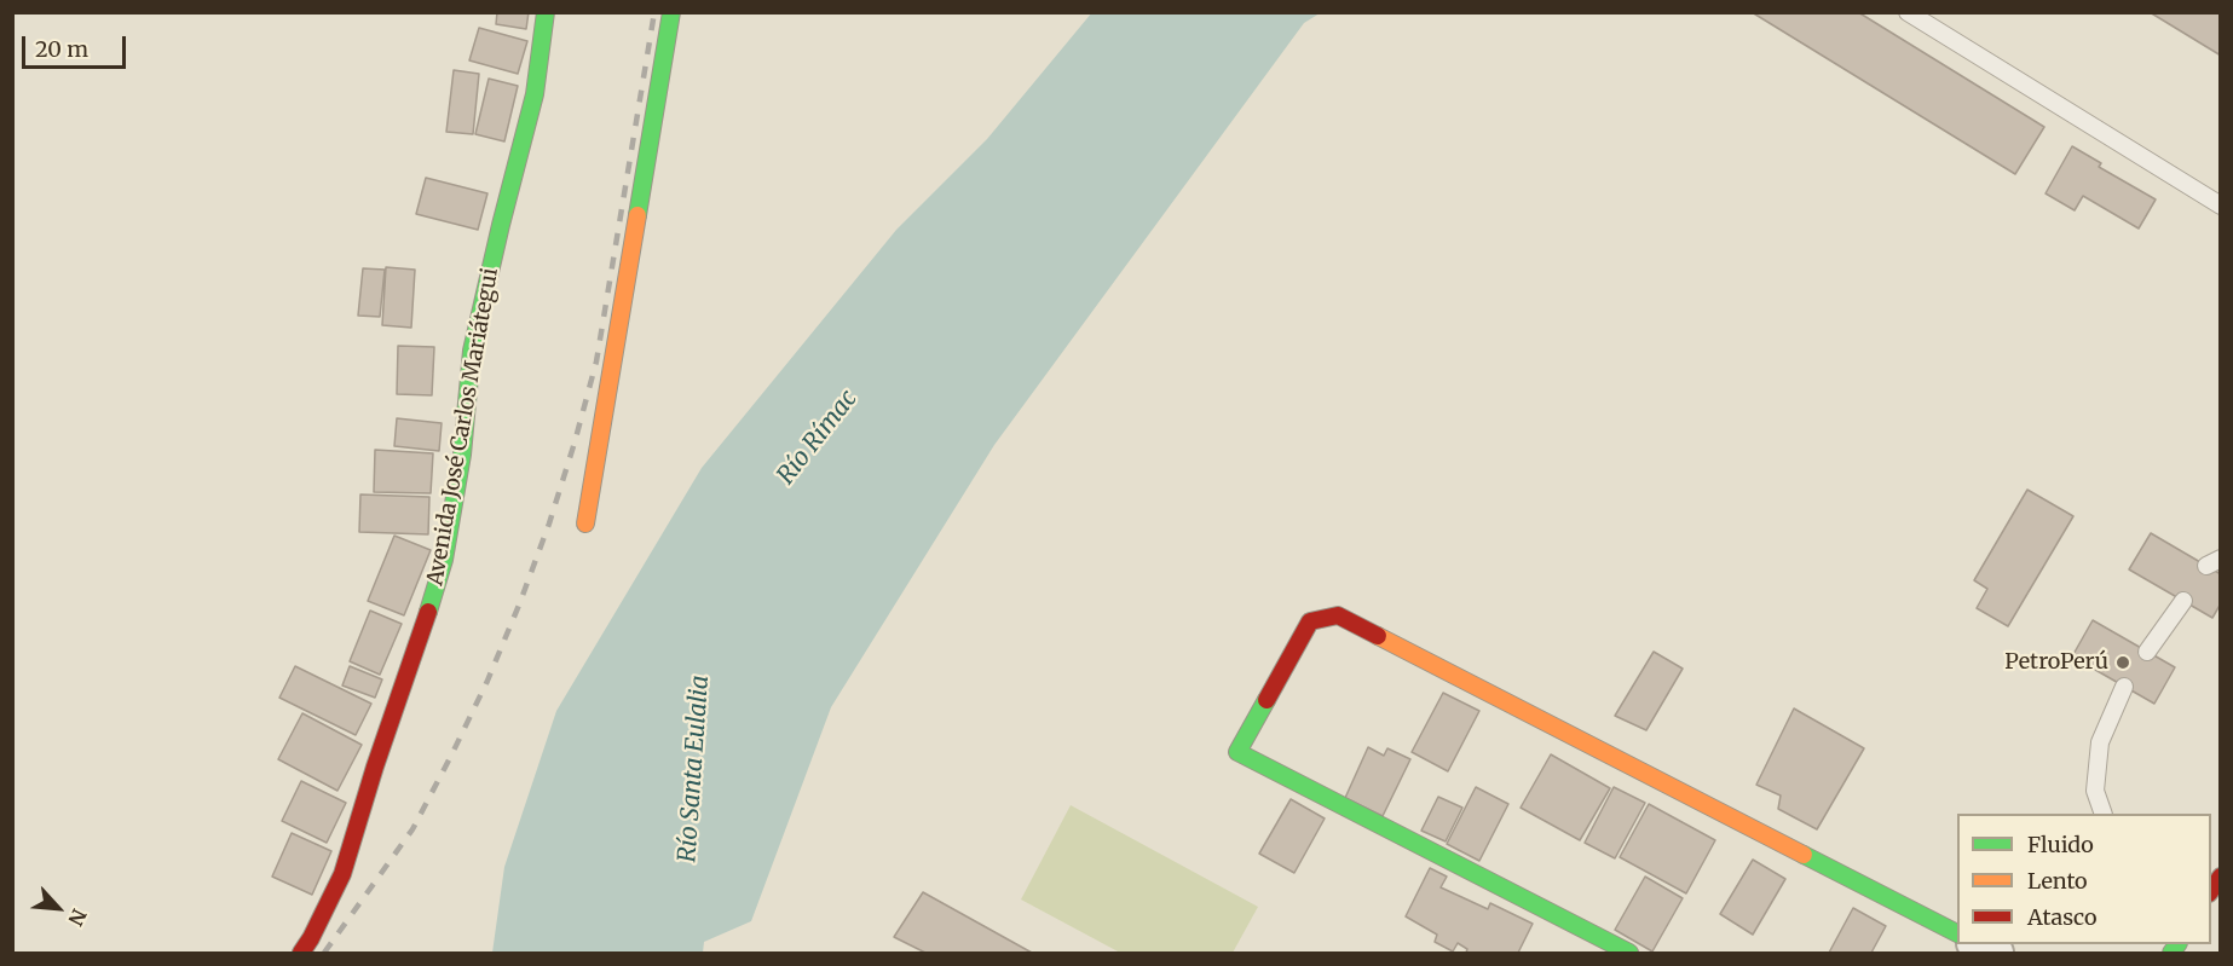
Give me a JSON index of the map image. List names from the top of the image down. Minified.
{"streets":{"main road":["Avenida José Carlos Mariátegui"]},"water":["Río Rímac","Río Santa Eulalia"],"places":["PetroPerú"],"legend":["Fluido","Lento","Atasco"],"scale_bar":"20 m","north":"bottom right"}
